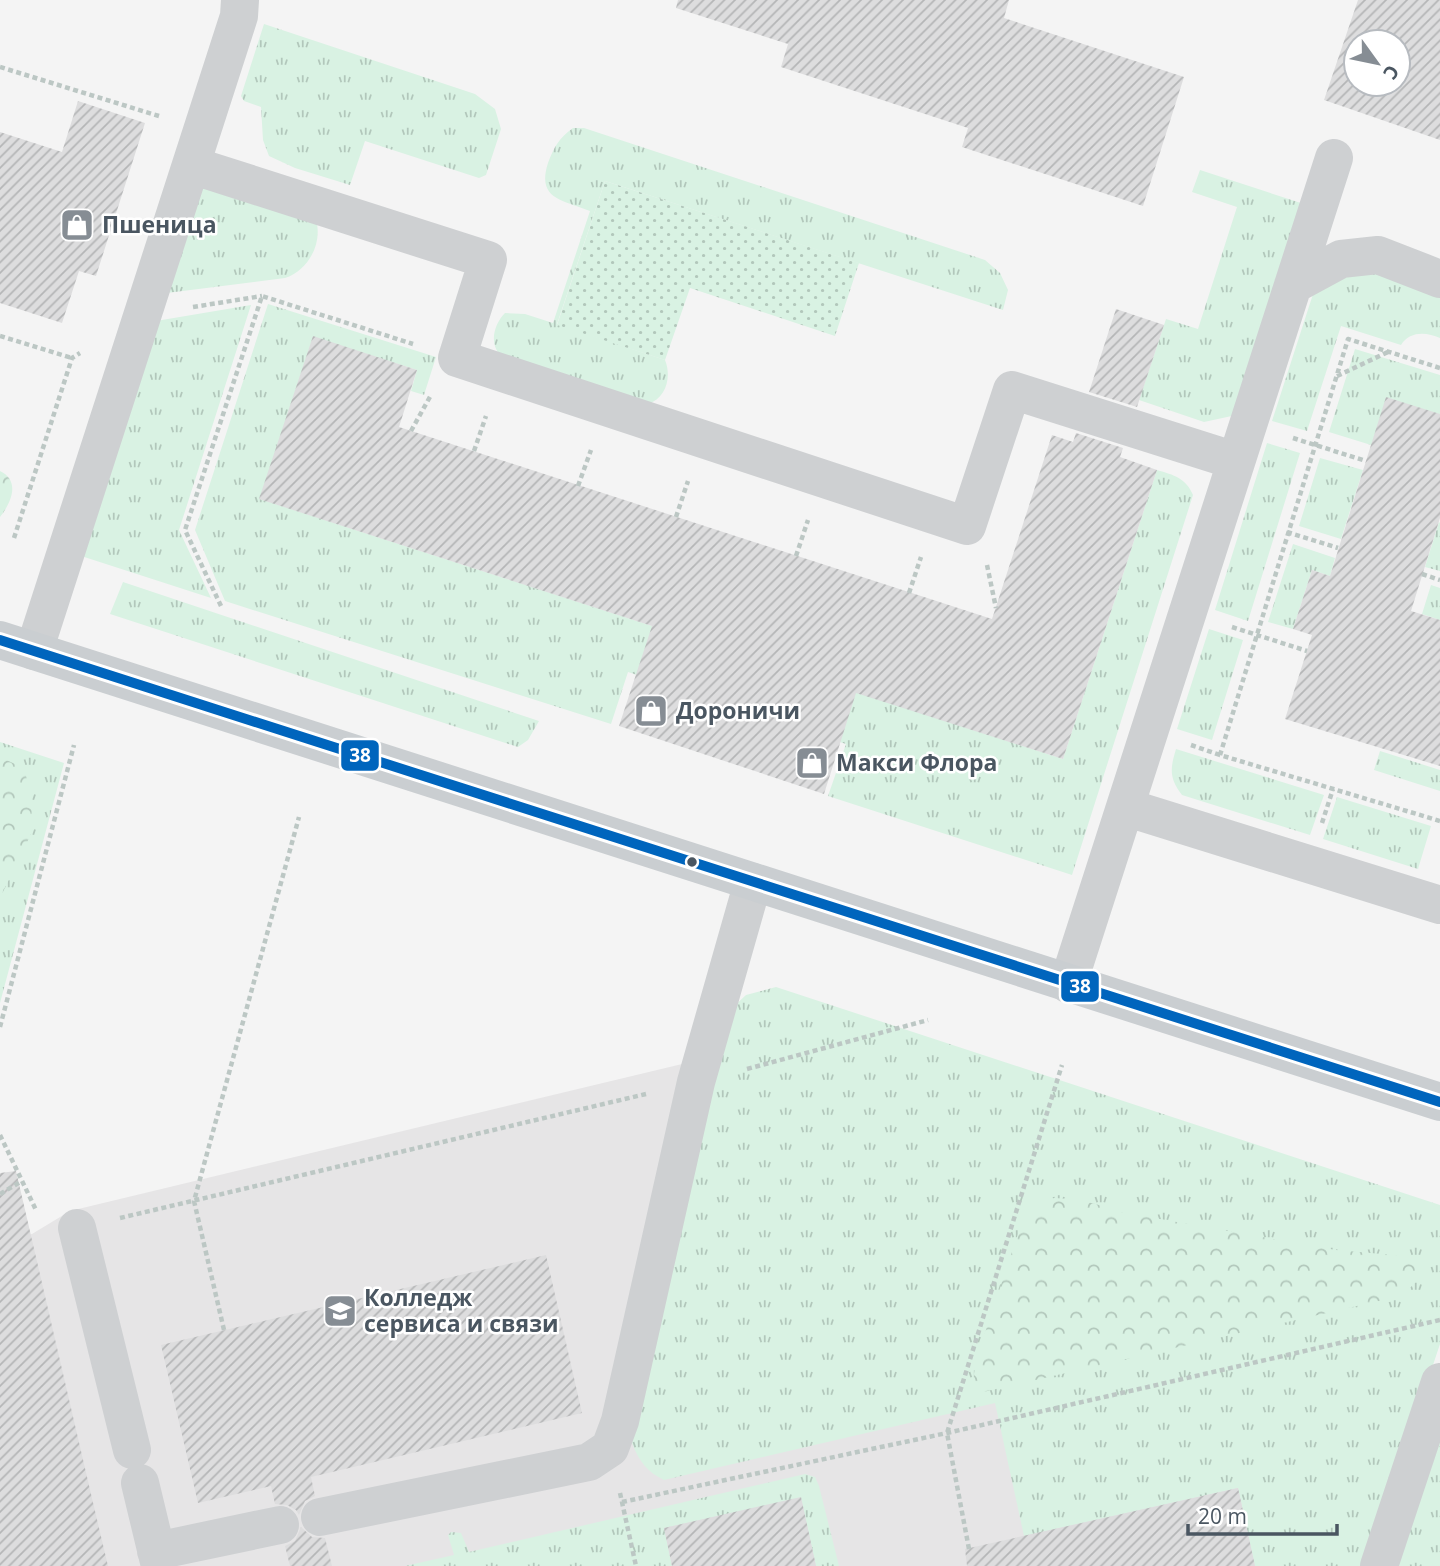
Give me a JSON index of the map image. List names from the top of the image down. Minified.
{"places":{"shop":["Пшеница","Дороничи","Макси Флора"],"school or university":["Колледж сервиса и связи"]},"lines":["transit line 38"],"scale_bar":"20 m","north":"bottom right"}
